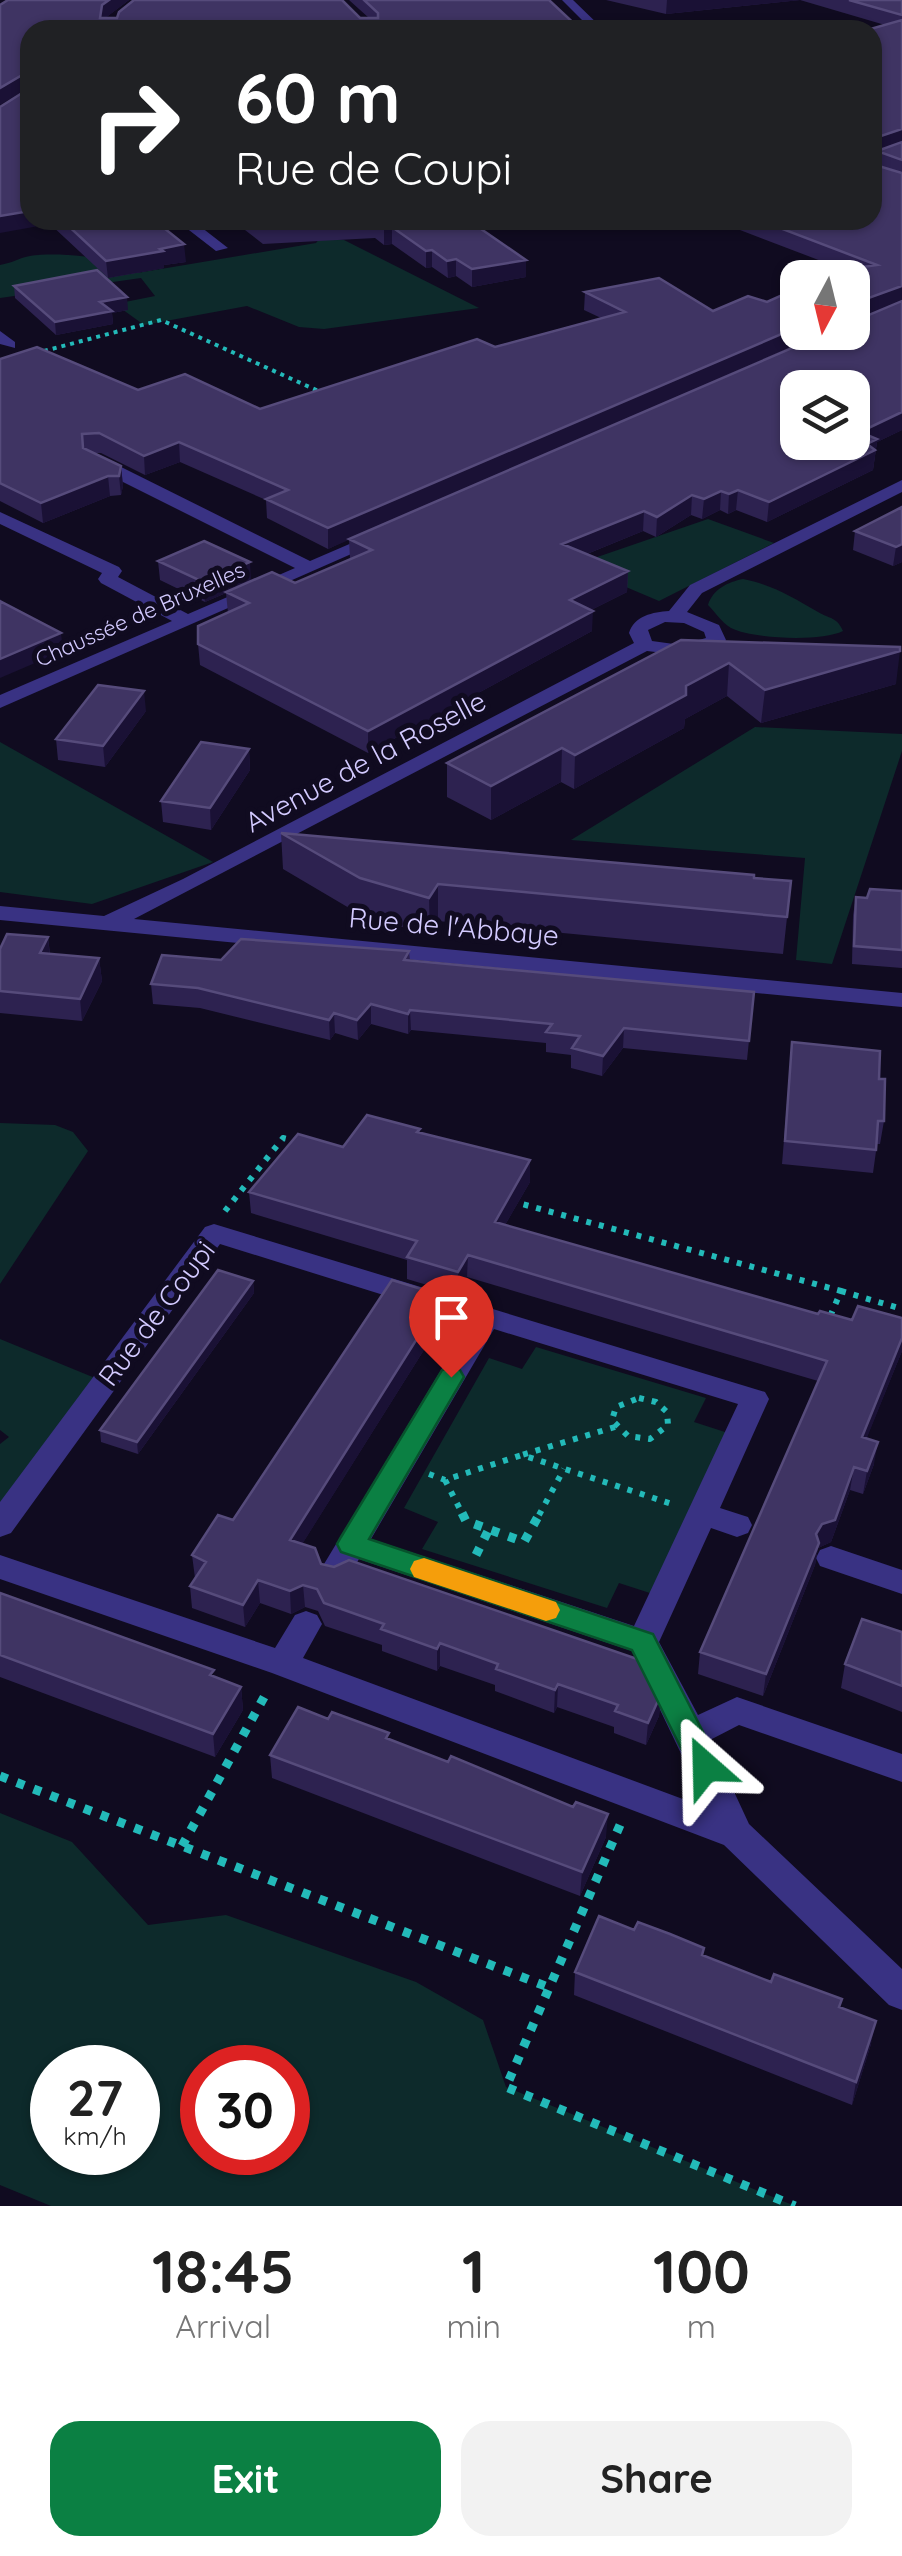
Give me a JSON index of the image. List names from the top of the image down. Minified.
{"streets":{"street":["Chaussée de Bruxelles","Avenue de la Roselle","Rue de l'Abbaye","Rue de Coupi"]},"crossings":[["Avenue de la Roselle","Rue de l'Abbaye"]],"north":"bottom","page":{"turn":["60 m","Rue de Coupi"],"speed":"27 km/h","limit":"30","eta":["18:45","Arrival","1","min","100","m"],"buttons":["Exit","Share"]}}
